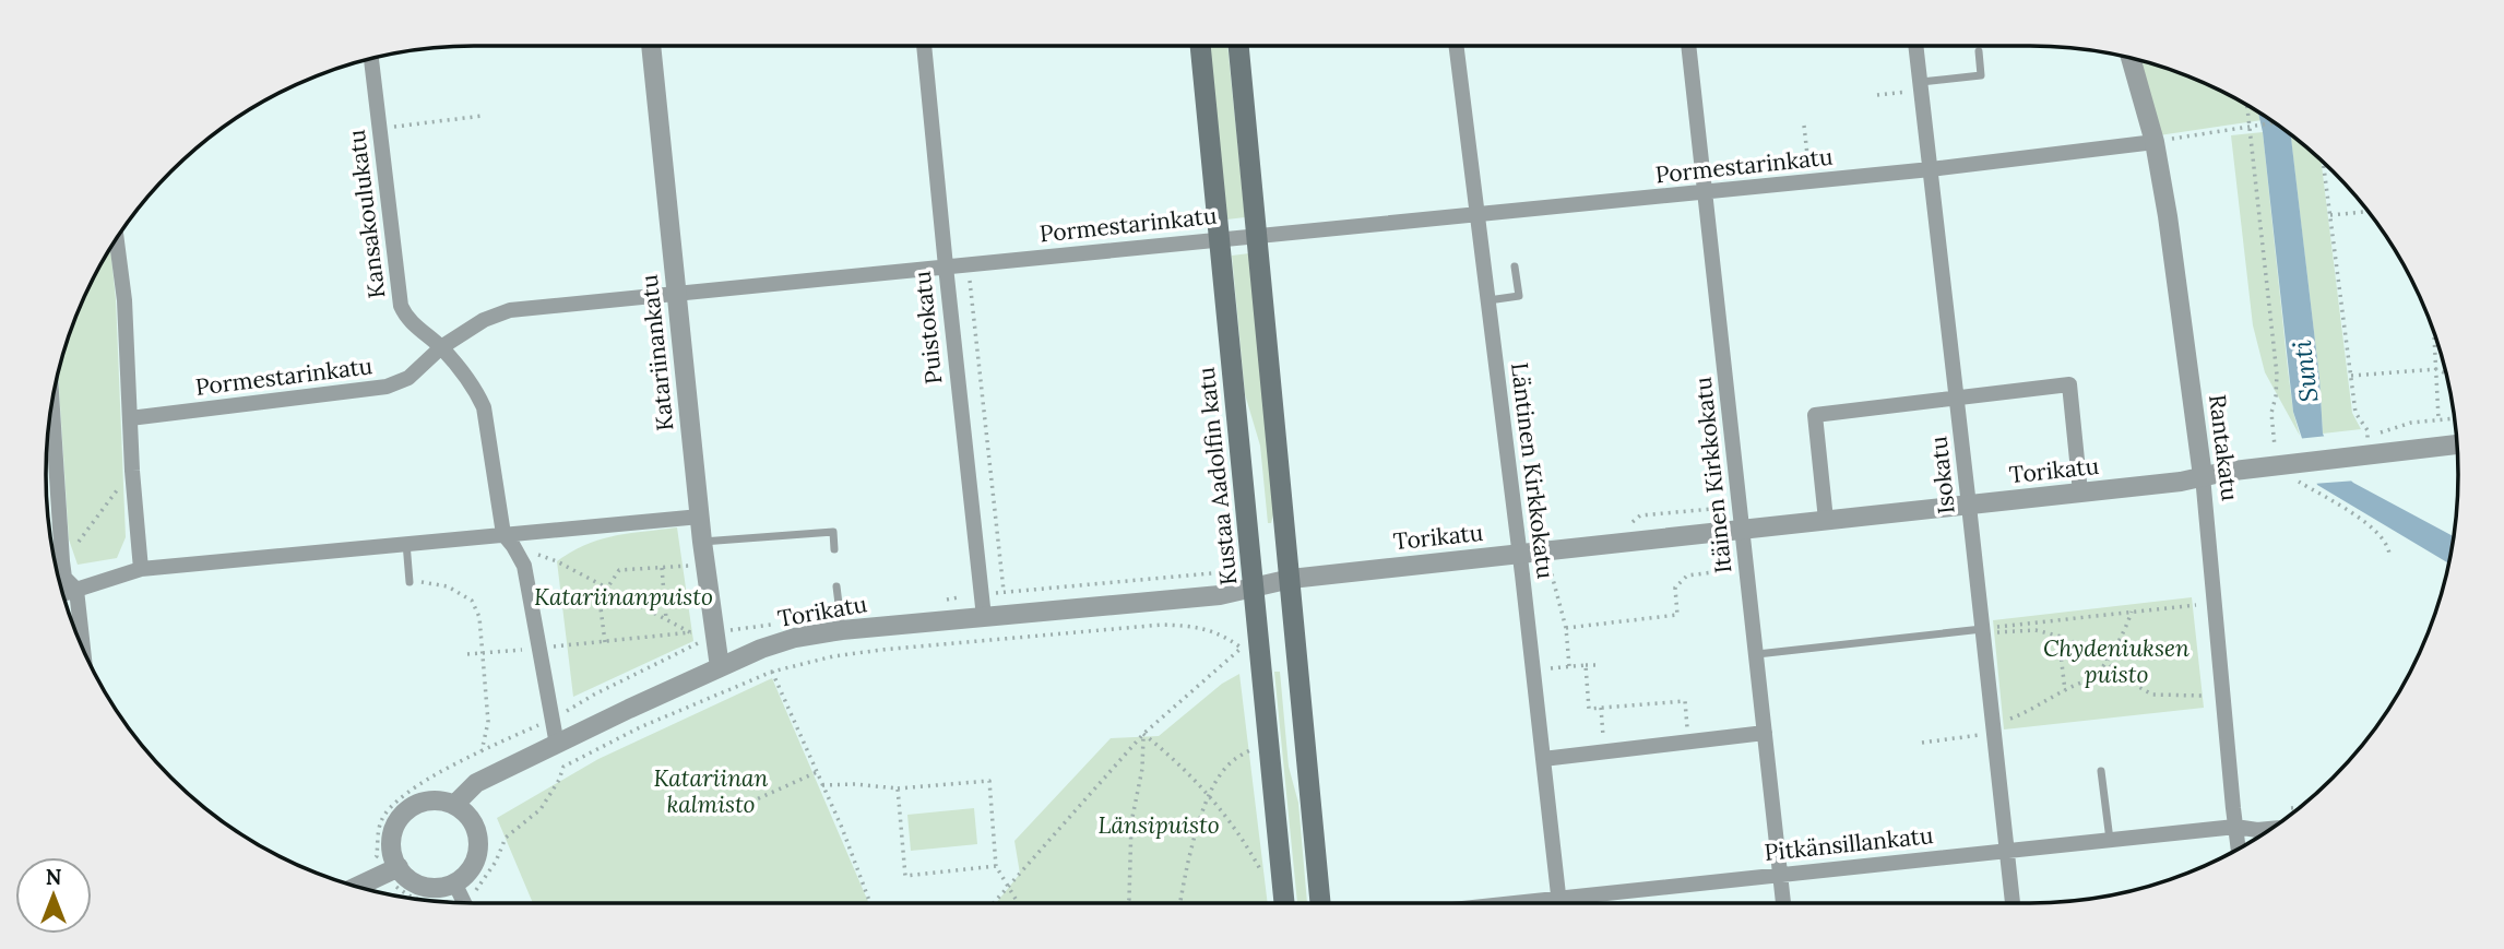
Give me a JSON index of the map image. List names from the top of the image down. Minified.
{"streets":{"main road":["Kustaa Aadolfin katu"],"street":["Pormestarinkatu","Kansakoulukatu","Puistokatu","Katariinankatu","Rantakatu","Läntinen Kirkkokatu","Torikatu","Itäinen Kirkkokatu","Isokatu","Pitkänsillankatu"]},"crossings":[["Pormestarinkatu","Kansakoulukatu"],["Pormestarinkatu","Puistokatu"],["Pormestarinkatu","Katariinankatu"],["Pormestarinkatu","Rantakatu"],["Pormestarinkatu","Läntinen Kirkkokatu"],["Pormestarinkatu","Itäinen Kirkkokatu"],["Pormestarinkatu","Isokatu"],["Pormestarinkatu","Kustaa Aadolfin katu"],["Kansakoulukatu","Torikatu"],["Puistokatu","Torikatu"],["Katariinankatu","Torikatu"],["Rantakatu","Torikatu"],["Rantakatu","Pitkänsillankatu"],["Läntinen Kirkkokatu","Torikatu"],["Torikatu","Itäinen Kirkkokatu"],["Torikatu","Isokatu"],["Torikatu","Kustaa Aadolfin katu"],["Itäinen Kirkkokatu","Pitkänsillankatu"],["Isokatu","Pitkänsillankatu"]],"water":["Sunti"],"parks":["Katariinanpuisto","Chydeniuksen puisto","Katariinan kalmisto","Länsipuisto"],"north":"top"}
